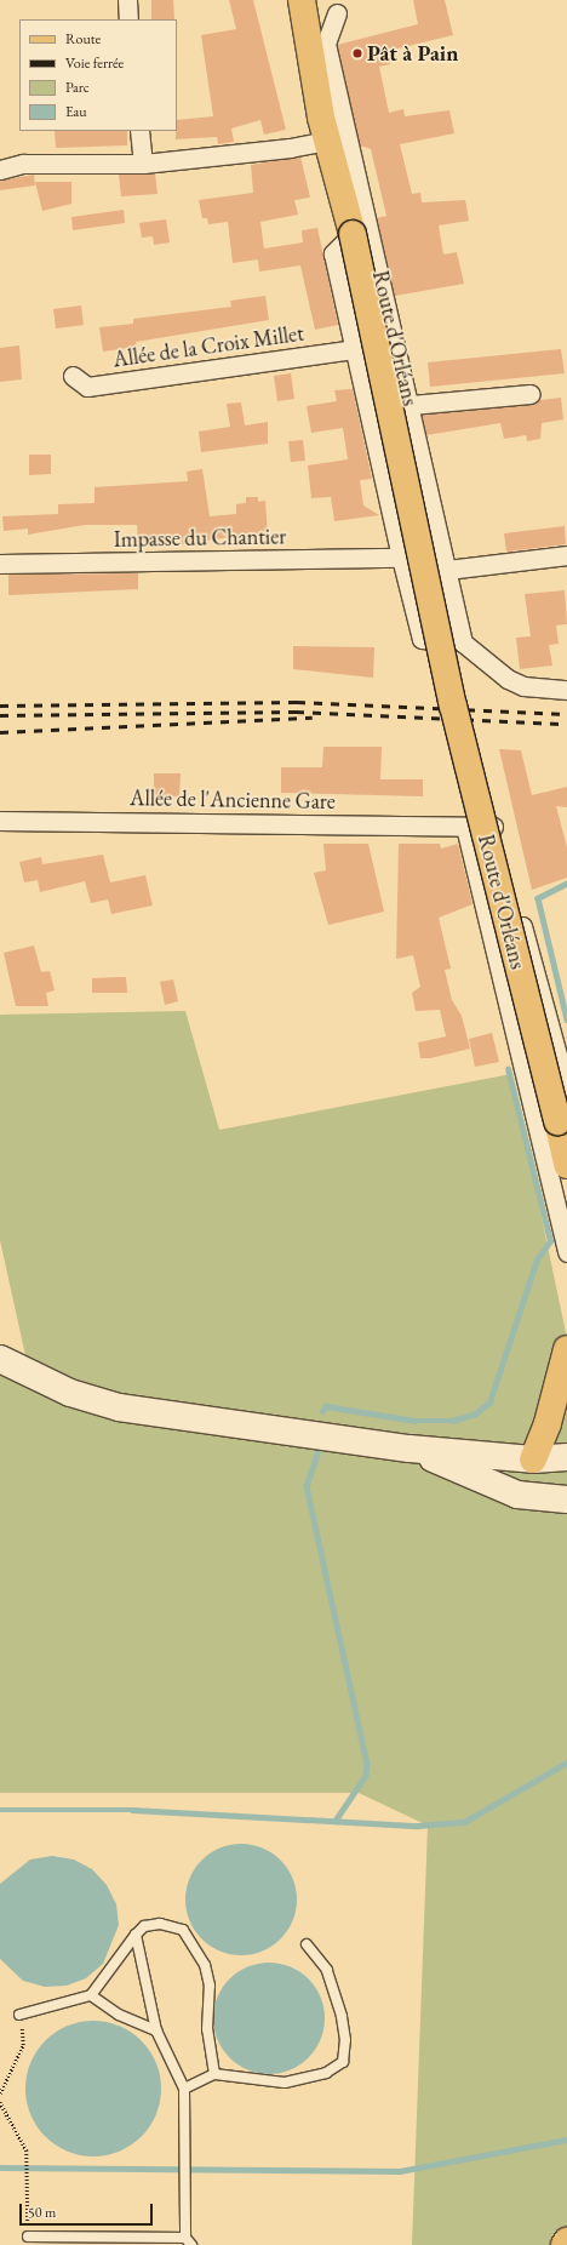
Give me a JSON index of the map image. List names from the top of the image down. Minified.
{"streets":{"main road":["Route d'Orléans"],"street":["Allée de la Croix Millet","Impasse du Chantier","Allée de l'Ancienne Gare"]},"crossings":[["Route d'Orléans","Allée de la Croix Millet"],["Route d'Orléans","Impasse du Chantier"]],"places":["Pât à Pain"],"legend":["Route","Voie ferrée","Parc","Eau"],"scale_bar":"50 m"}
